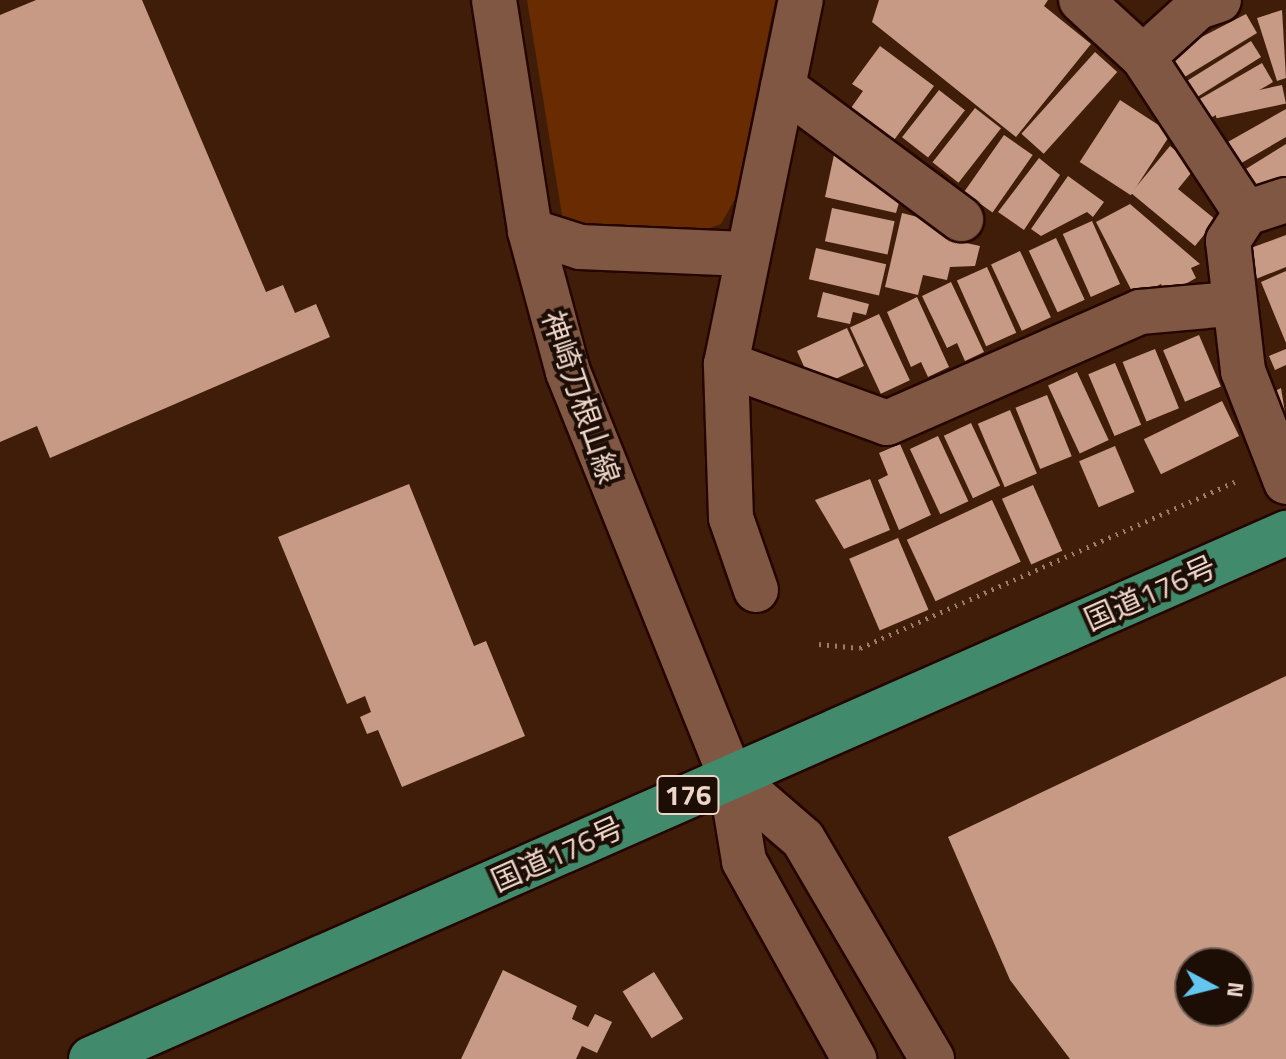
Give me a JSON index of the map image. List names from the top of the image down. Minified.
{"streets":{"highway":["国道176号","176"],"street":["神崎刀根山線"]},"crossings":[["神崎刀根山線","国道176号"]],"north":"right"}
